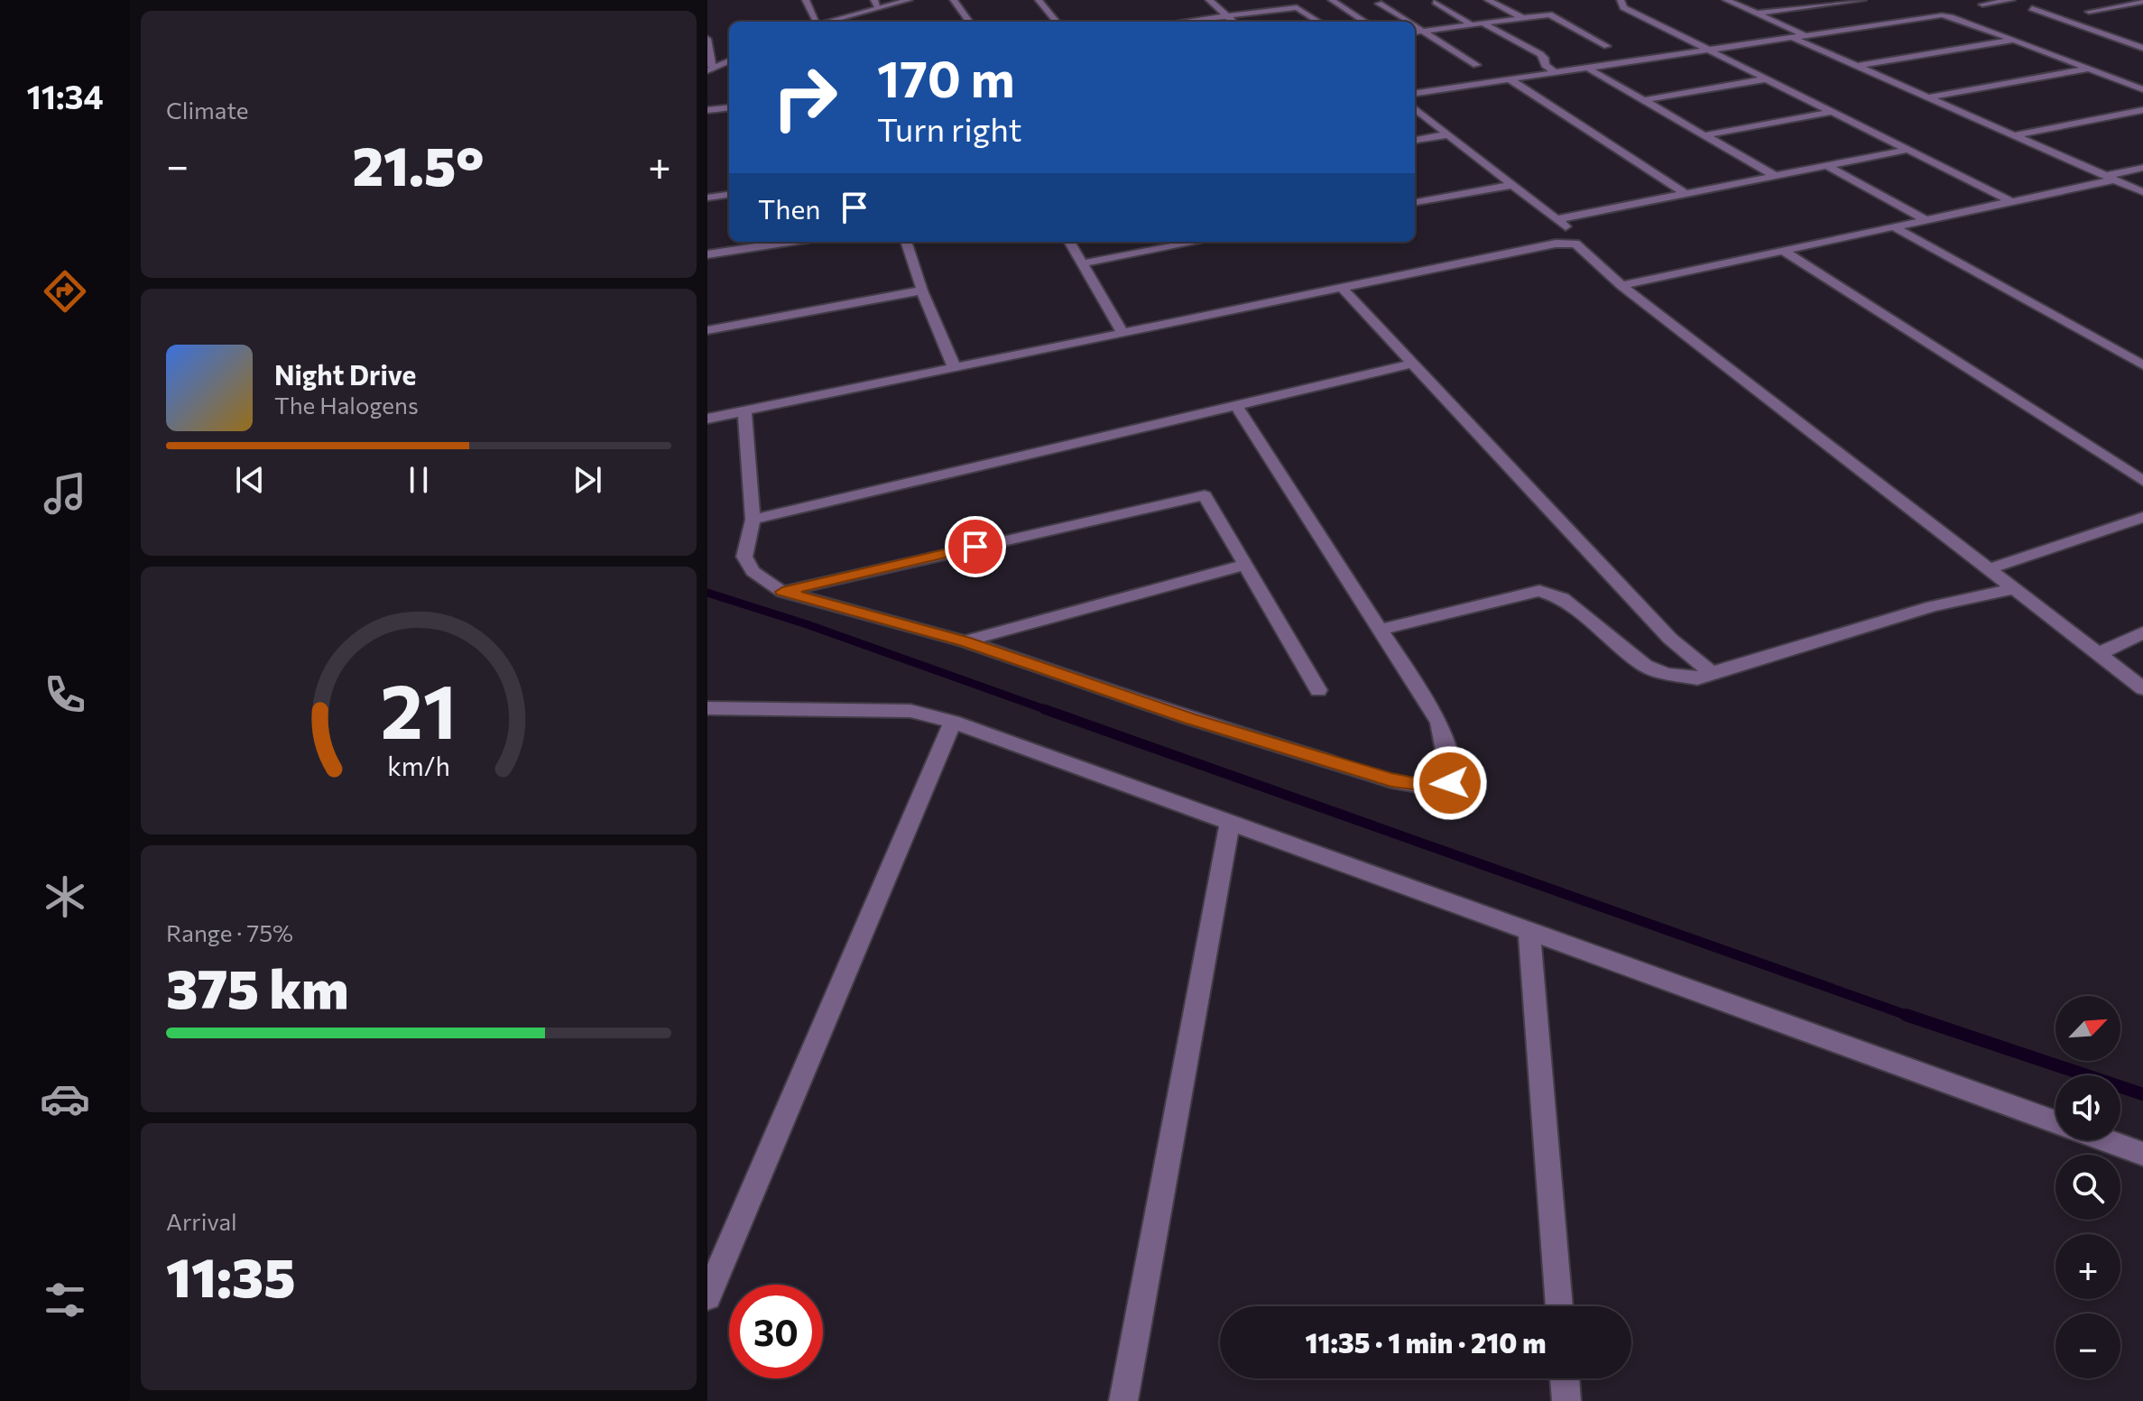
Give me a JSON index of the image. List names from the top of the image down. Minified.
{"north":"top right","page":{"tabs":"11:34","tile":["Climate",["Range · 75%","375 km"],["Arrival","11:35"]],"turn":["170 m","Turn right"],"heat":["−","21.5°","+"],"then":"Then","song":["Night Drive","The Halogens"],"map_buttons":["+","−"],"limit":"30","trip":"11:35 · 1 min · 210 m","gauge":["21","km/h"]}}
